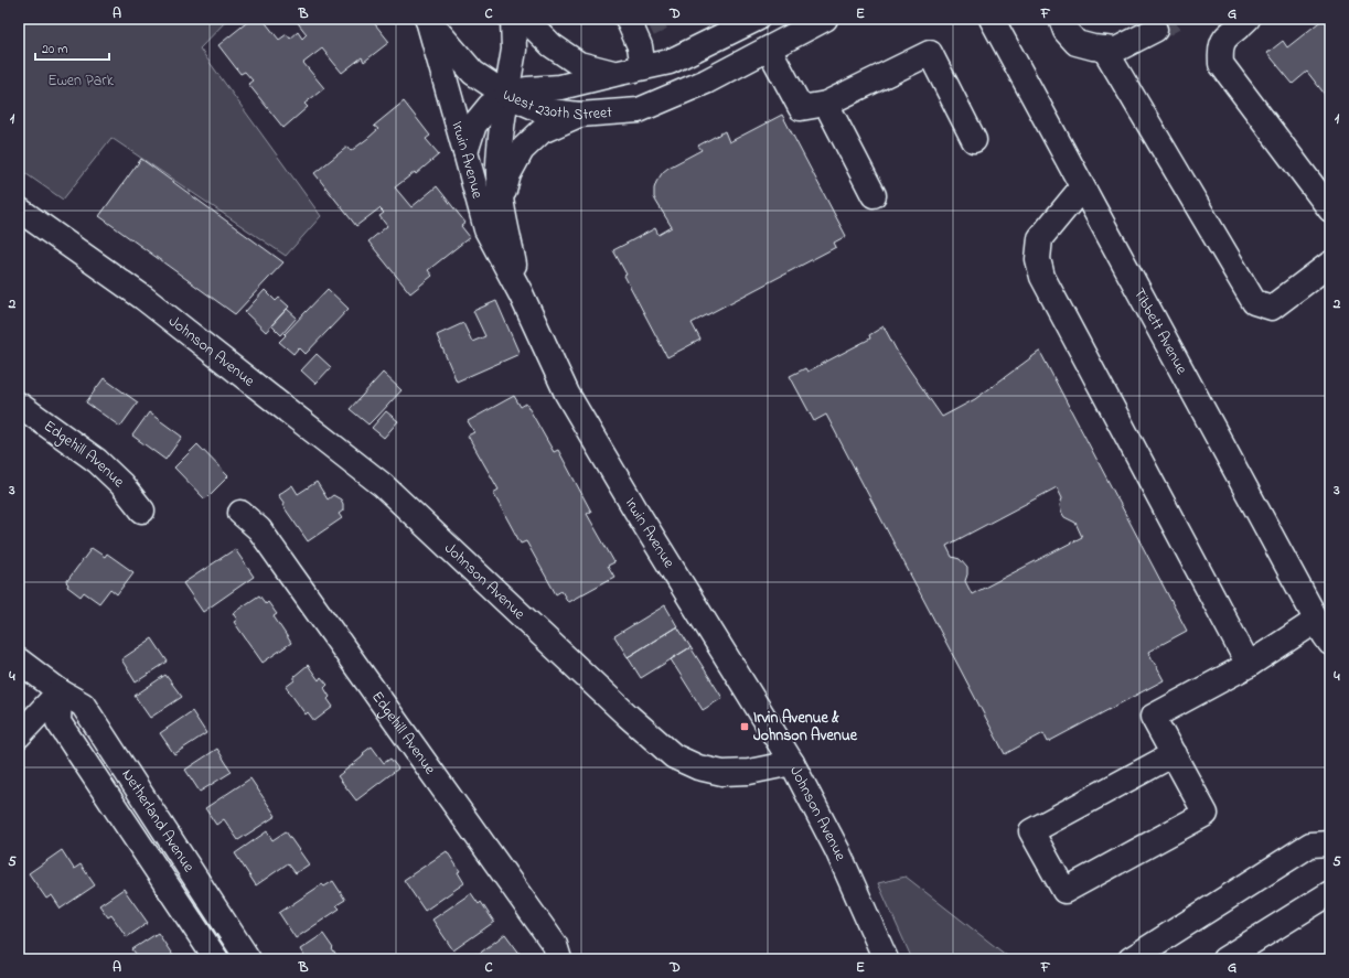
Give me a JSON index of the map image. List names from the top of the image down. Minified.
{"streets":{"street":["West 230th Street","Irwin Avenue","Tibbett Avenue","Johnson Avenue","Edgehill Avenue","Netherland Avenue"]},"crossings":[["West 230th Street","Irwin Avenue"],["Irwin Avenue","Johnson Avenue"]],"parks":["Ewen Park"],"places":{"transit":["Irvin Avenue & Johnson Avenue"]},"scale_bar":"20 m","grid":{"columns":["A","B","C","D","E","F","G"],"rows":["1","2","3","4","5"]}}
